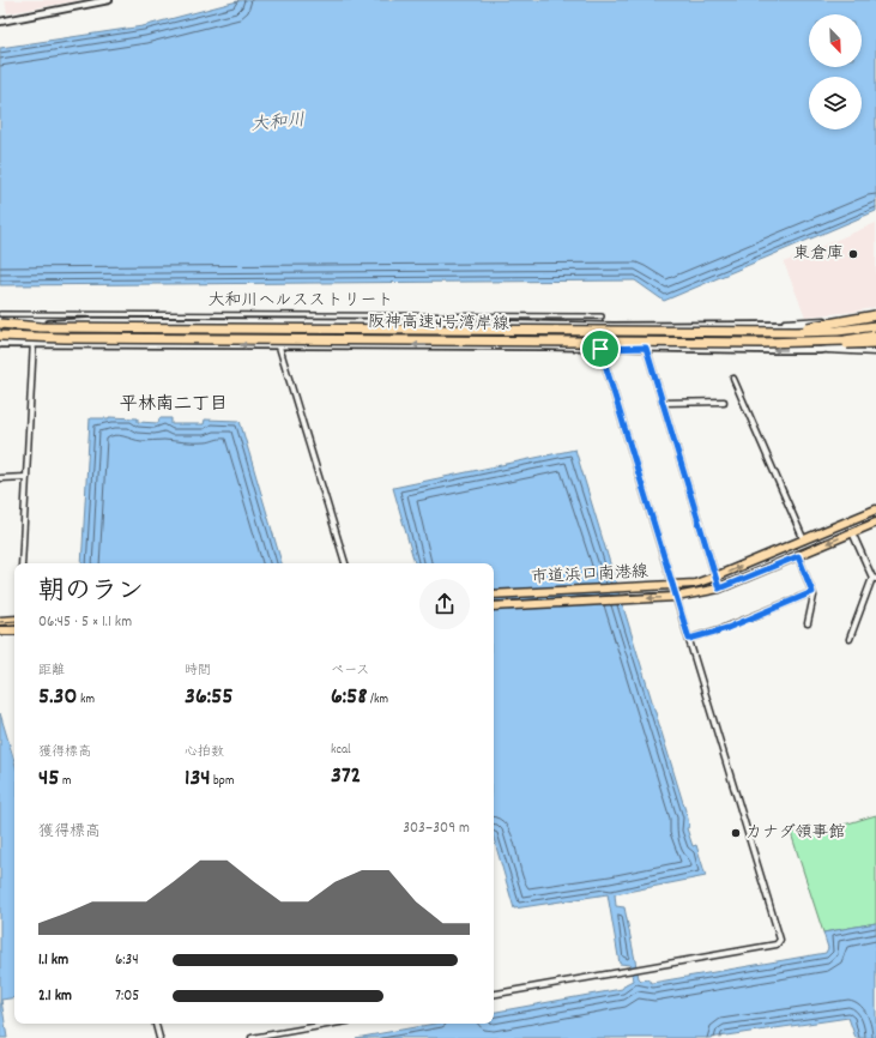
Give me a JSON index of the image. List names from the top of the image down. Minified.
{"streets":{"highway":["阪神高速4号湾岸線"],"main road":["市道浜口南港線"],"street":["大和川ヘルスストリート"]},"districts":["平林南二丁目"],"water":["大和川"],"places":["東倉庫","カナダ領事館"],"north":"bottom right","page":{"heading":["朝のラン","06:45 · 5 × 1.1 km"],"stats":[["距離","5.30 km"],["時間","36:55"],["ペース","6:58 /km"],["獲得標高","45 m"],["心拍数","134 bpm"],["kcal","372"]],"chart":["獲得標高","303–309 m"],"list":[{"name":"1.1 km","note":"6:34"},{"name":"2.1 km","note":"7:05"}]}}
